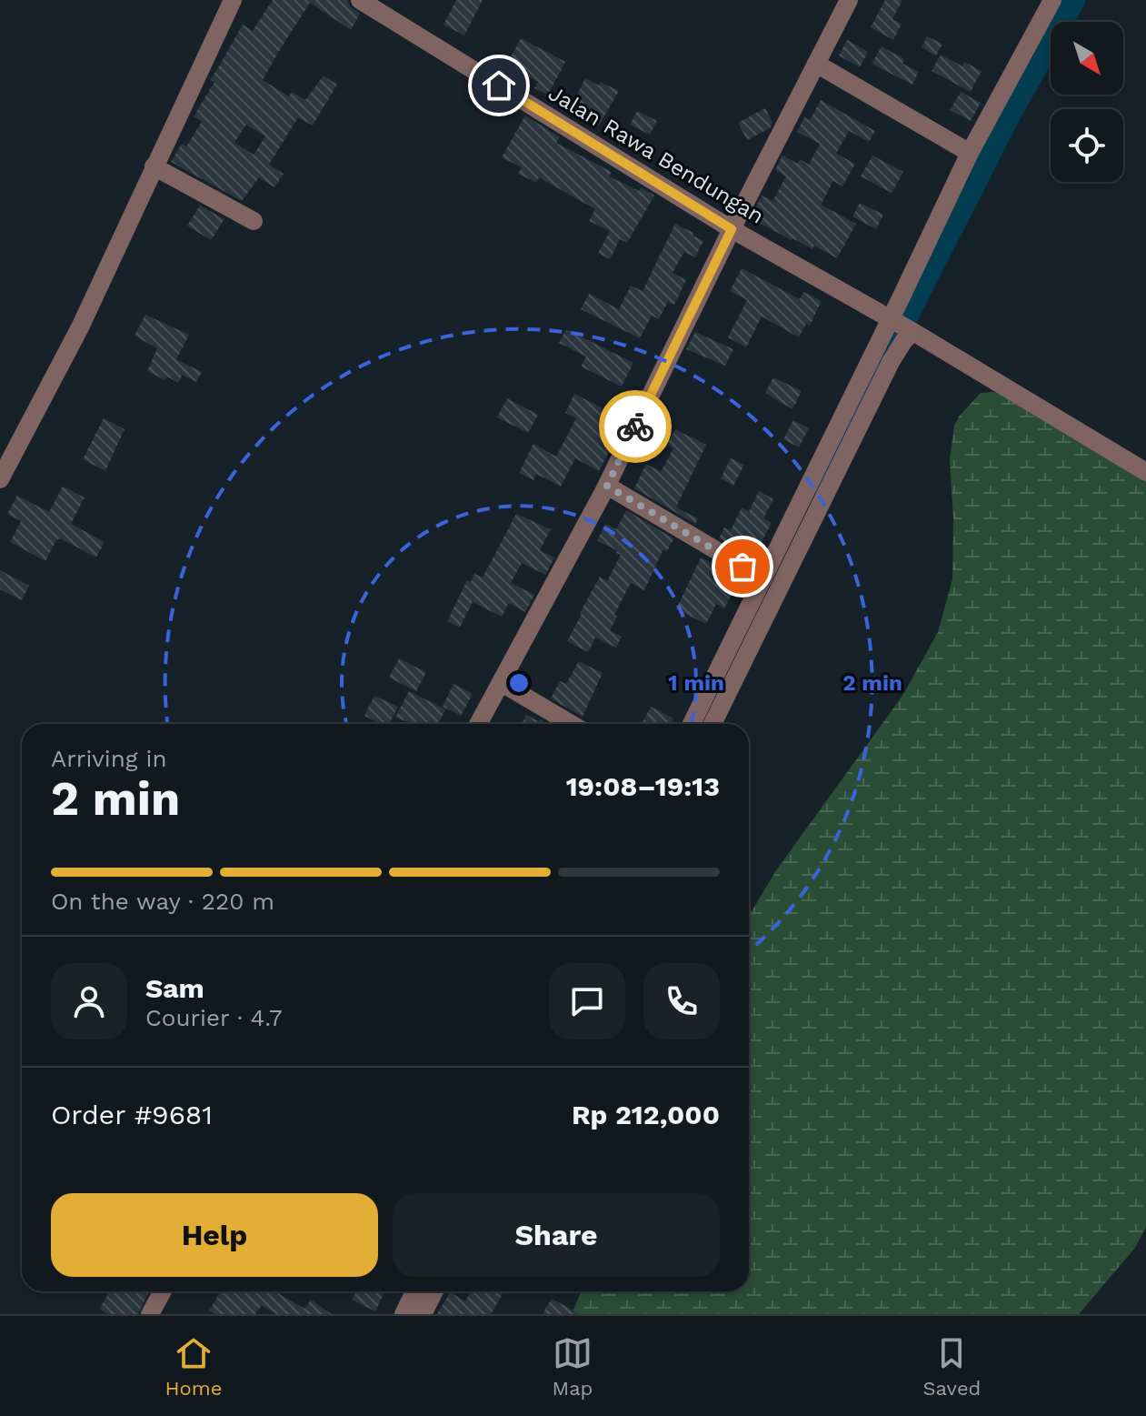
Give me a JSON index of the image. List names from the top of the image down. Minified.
{"streets":{"street":["Jalan Rawa Bendungan"]},"north":"bottom right","page":{"heading":["2 min","Arriving in","19:08–19:13"],"panel":["Sam","Courier · 4.7","Order #9681","Rp 212,000"],"bar":"On the way · 220 m","buttons":["Help","Share"],"tabs":["Home","Map","Saved"]},"rings":["1 min","2 min"]}
